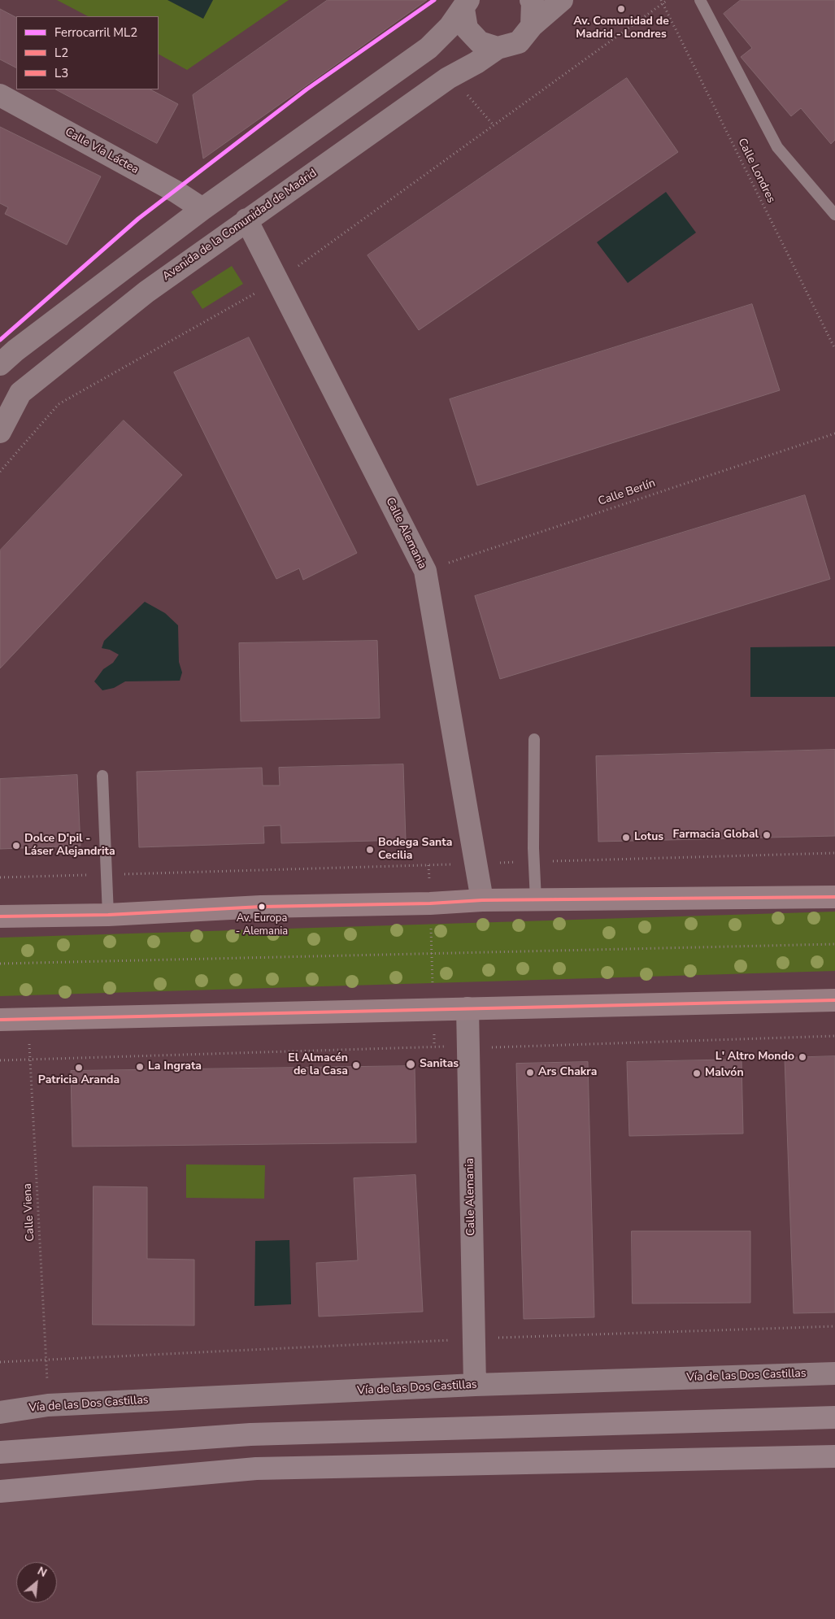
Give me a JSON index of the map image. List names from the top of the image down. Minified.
{"streets":{"street":["Calle Vía Láctea","Avenida de la Comunidad de Madrid","Calle Alemania","Vía de las Dos Castillas"],"path":["Calle Londres","Calle Berlín","Calle Viena"]},"crossings":[["Avenida de la Comunidad de Madrid","Calle Alemania"],["Calle Berlín","Calle Alemania"],["Calle Alemania","Vía de las Dos Castillas"],["Calle Viena","Vía de las Dos Castillas"]],"places":["Av. Comunidad de Madrid - Londres","Farmacia Global","Lotus","Dolce D'pil - Láser Alejandrita","Bodega Santa Cecilia","Av. Europa - Alemania","L' Altro Mondo","Sanitas","El Almacén de la Casa","La Ingrata","Patricia Aranda","Ars Chakra","Malvón"],"lines":["rail line ML2","transit line L2","transit line L3"],"legend":["Ferrocarril ML2","L2","L3"],"north":"top right"}
